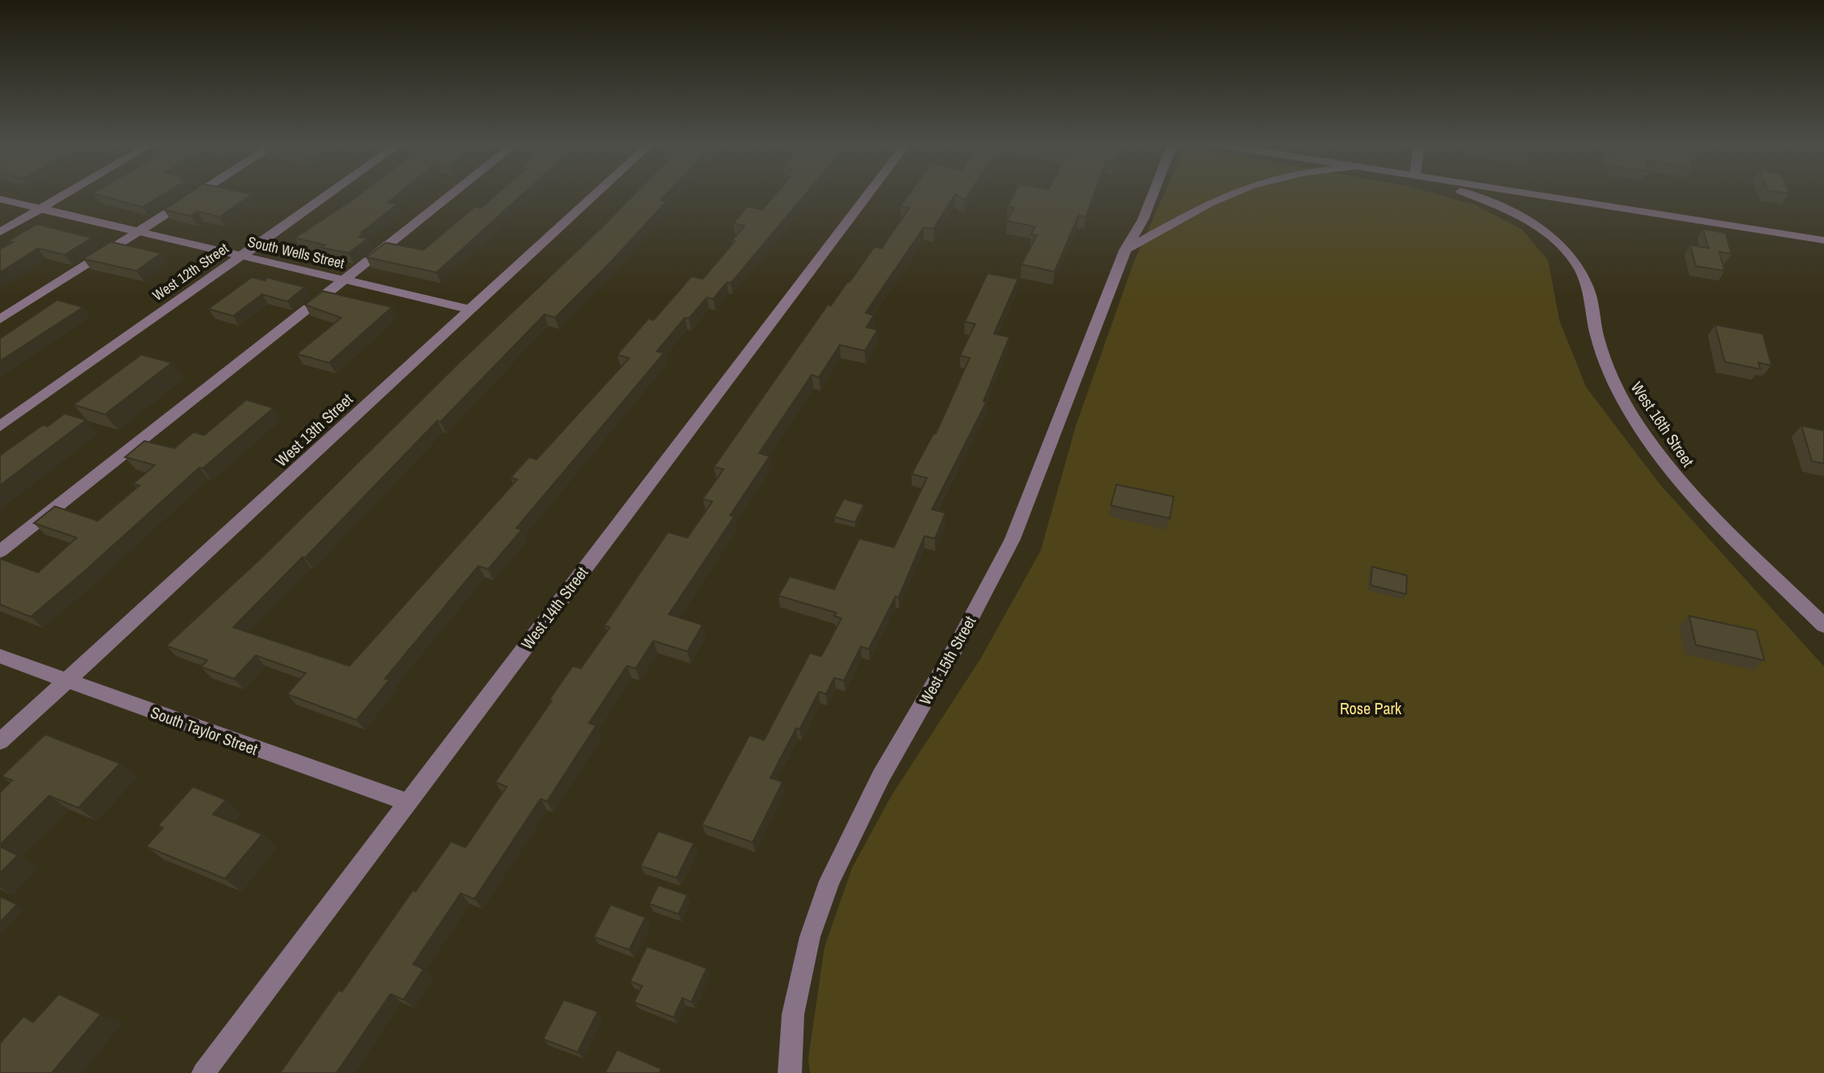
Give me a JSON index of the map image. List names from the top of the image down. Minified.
{"streets":{"street":["South Wells Street","West 12th Street","West 16th Street","West 13th Street","West 14th Street","West 15th Street","South Taylor Street"]},"crossings":[["South Wells Street","West 12th Street"],["South Wells Street","West 13th Street"],["West 13th Street","South Taylor Street"],["West 14th Street","South Taylor Street"]],"parks":["Rose Park"]}
